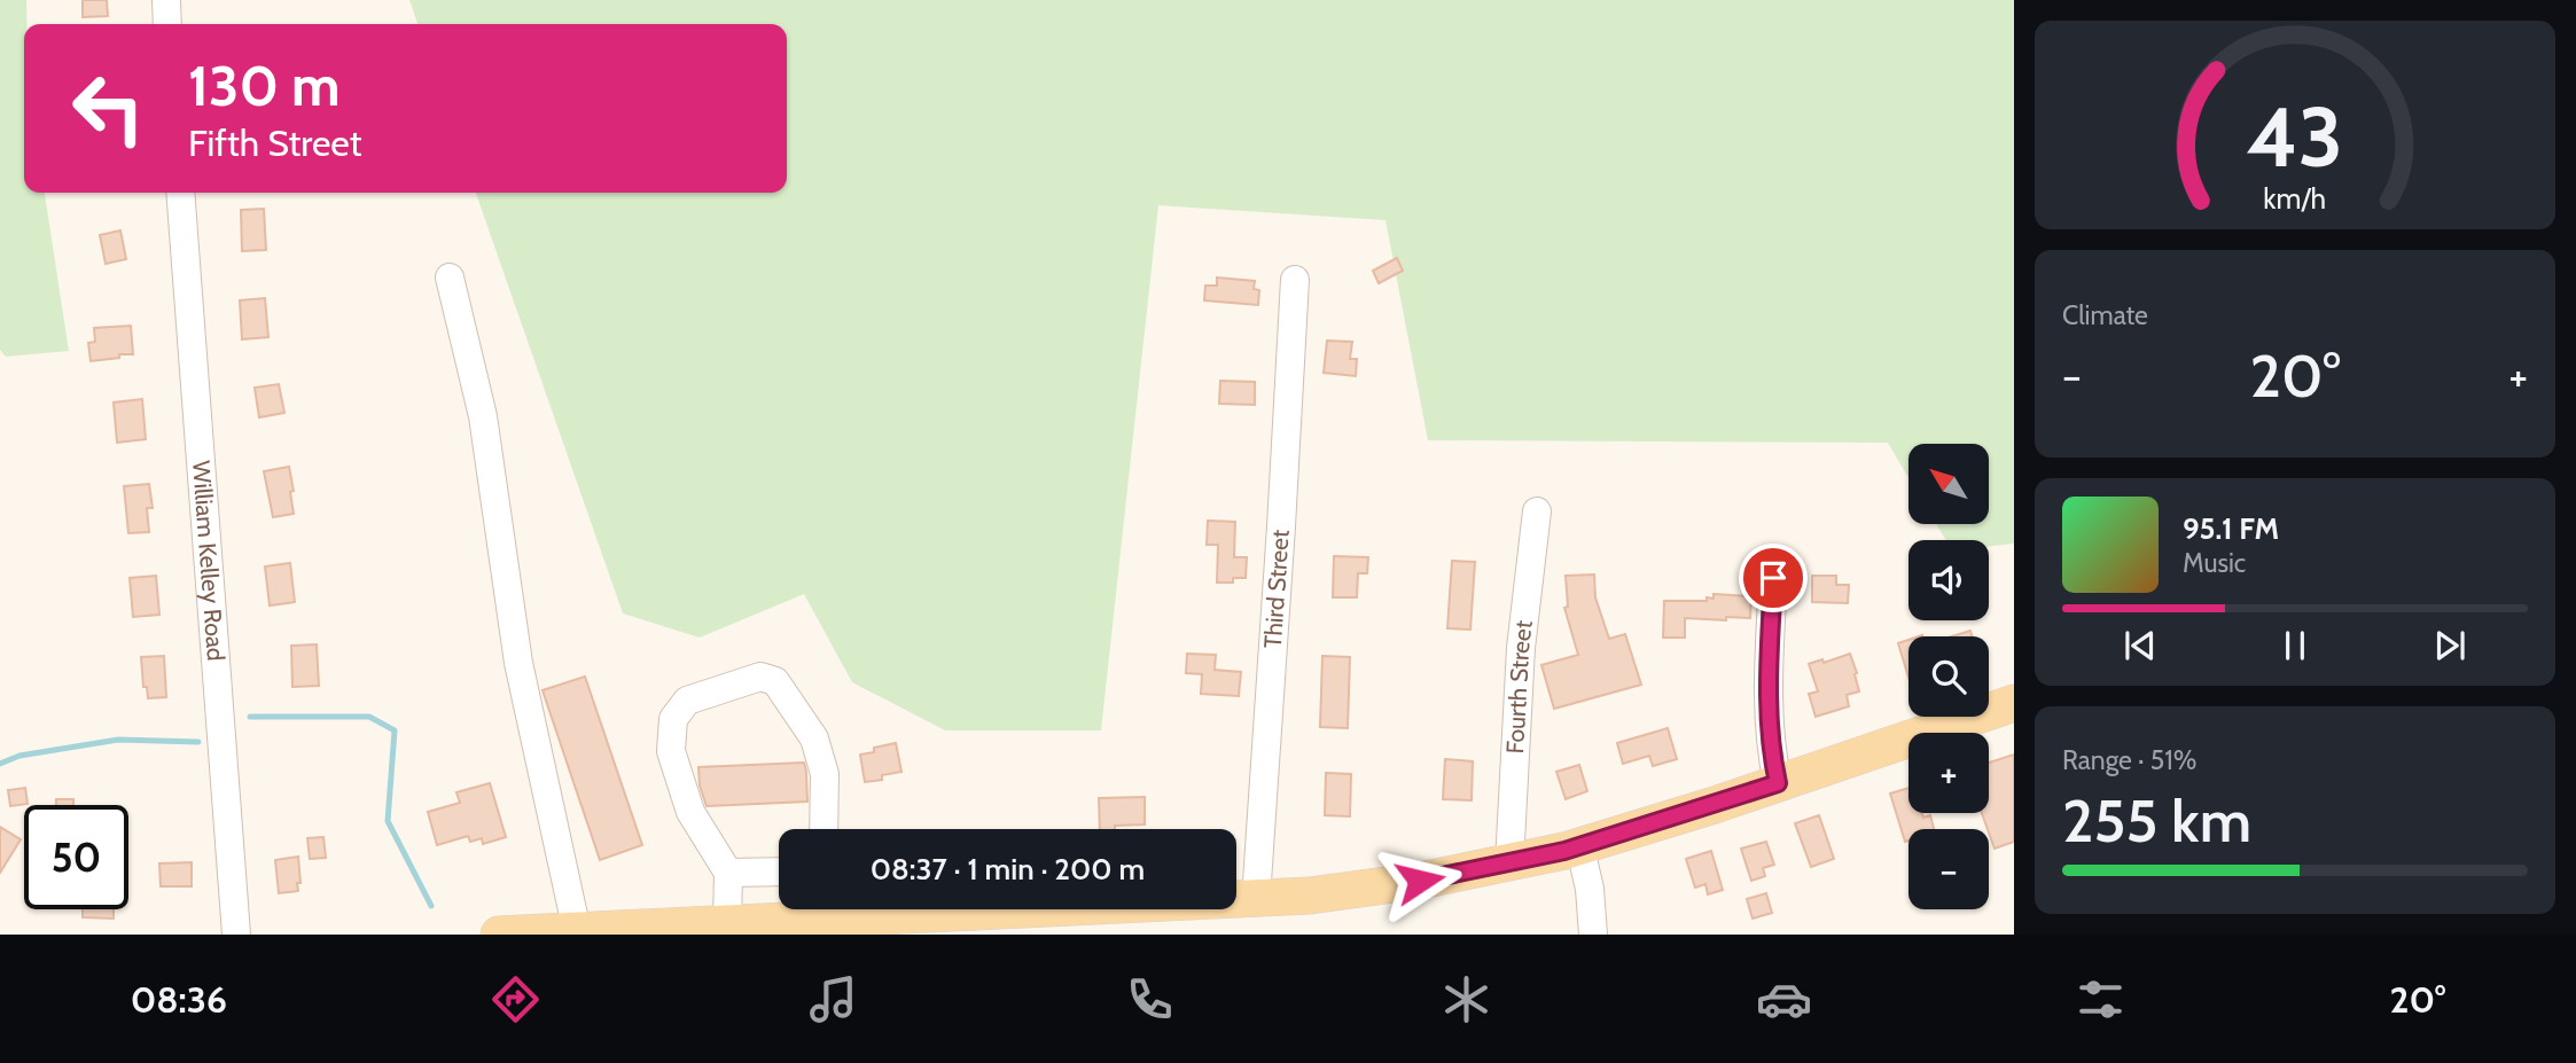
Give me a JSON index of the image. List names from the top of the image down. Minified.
{"streets":{"street":["William Kelley Road","Third Street","Fourth Street"]},"north":"top left","page":{"turn":["130 m","Fifth Street"],"tile":["Climate",["Range · 51%","255 km"]],"heat":["−","20°","+"],"map_buttons":["+","−"],"song":["95.1 FM","Music"],"limit":"50","trip":"08:37 · 1 min · 200 m","tabs":["08:36","20°"],"gauge":["43","km/h"]}}
